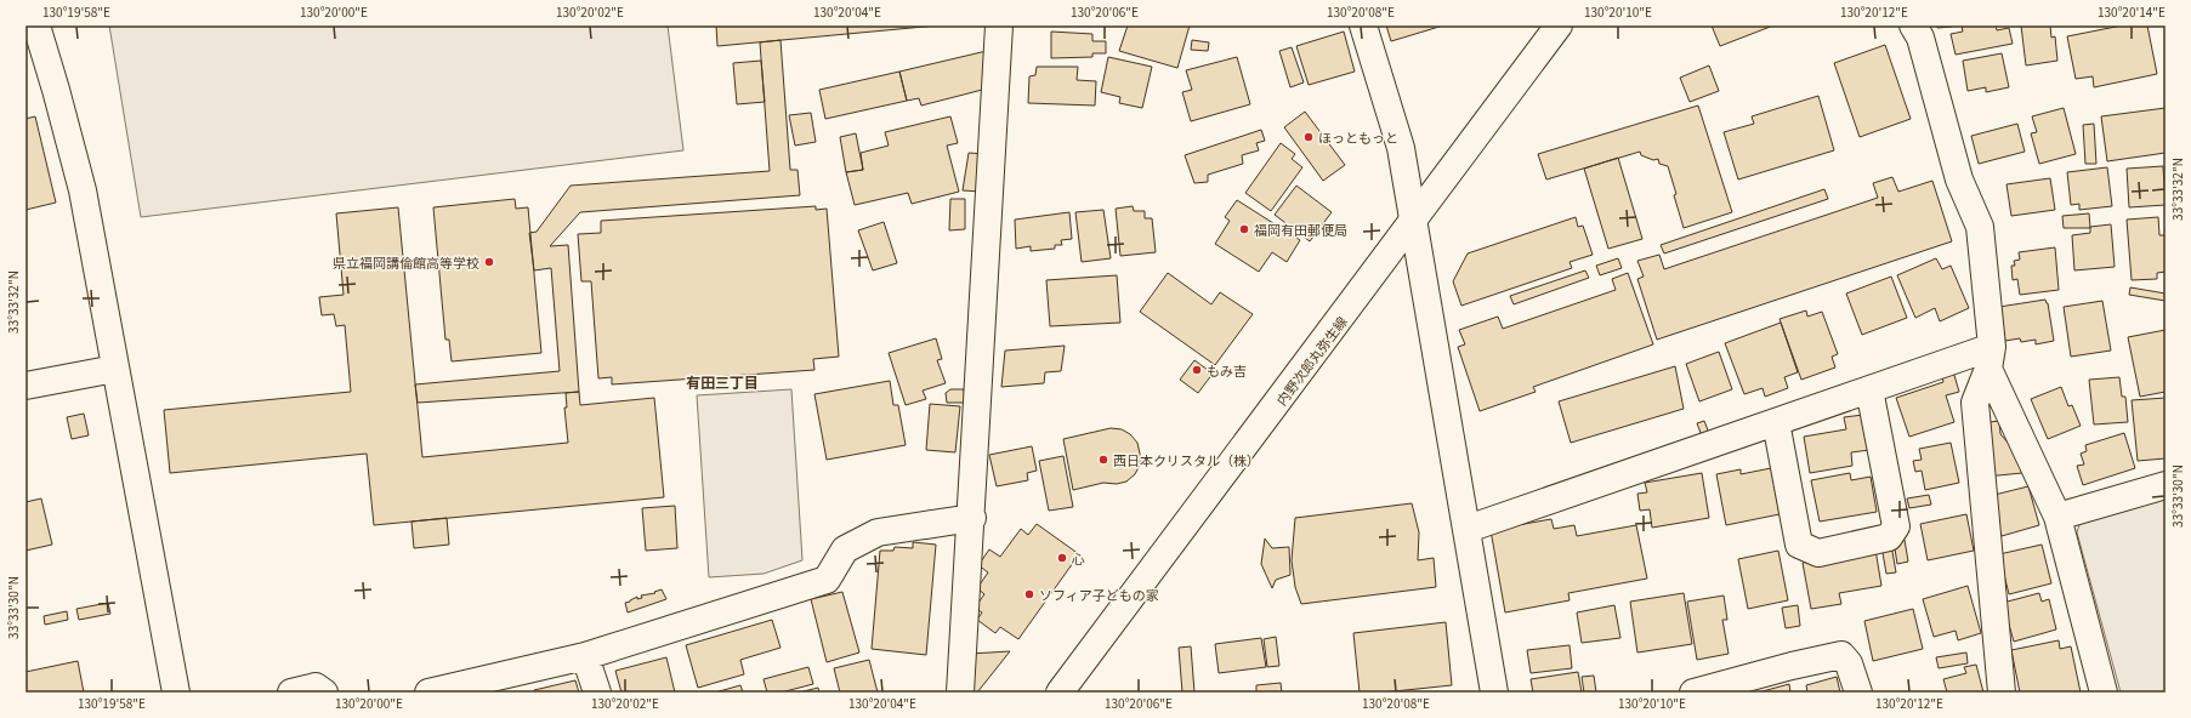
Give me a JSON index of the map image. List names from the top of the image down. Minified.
{"streets":{"street":["内野次郎丸弥生線"]},"districts":["有田三丁目"],"places":["ほっともっと","福岡有田郵便局","県立福岡講倫館高等学校","もみ吉","西日本クリスタル（株）","心","ソフィア子どもの家"],"coordinates":["130°19'58\"E","130°20'00\"E","130°20'02\"E","130°20'04\"E","130°20'06\"E","130°20'08\"E","130°20'10\"E","130°20'12\"E","130°20'14\"E","33°33'32\"N","33°33'30\"N"]}
